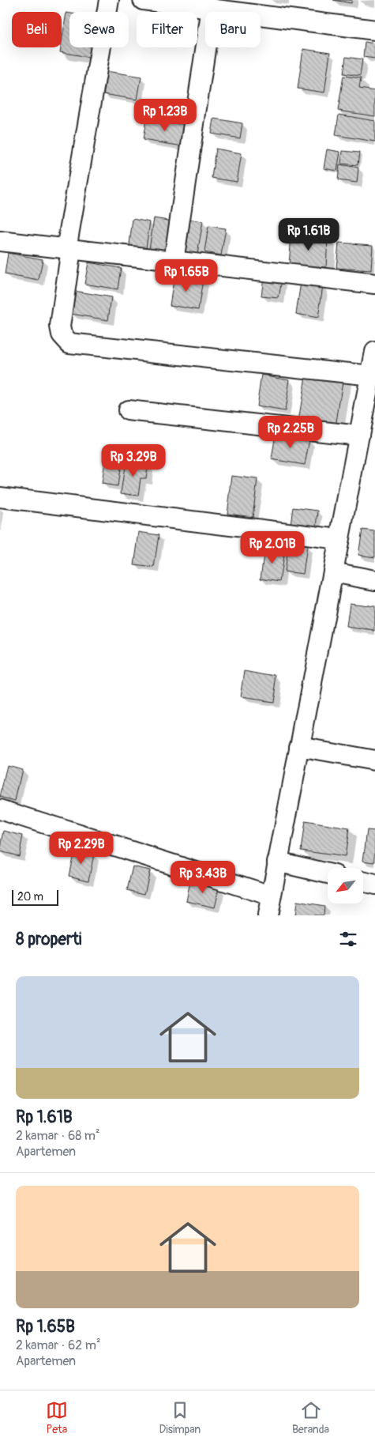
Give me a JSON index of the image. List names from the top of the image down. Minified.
{"scale_bar":"20 m","north":"bottom left","page":{"chip":["Beli","Sewa","Filter","Baru"],"price":["Rp 1.23B","Rp 1.61B","Rp 1.65B","Rp 2.25B","Rp 3.29B","Rp 2.01B","Rp 2.29B","Rp 3.43B"],"scale":"20 m","heading":"8 properti","list":[{"name":"Rp 1.61B","note":"2 kamar · 68 m² · Apartemen"},{"name":"Rp 1.65B","note":"2 kamar · 62 m² · Apartemen"}],"tabs":["Peta","Disimpan","Beranda"]}}
